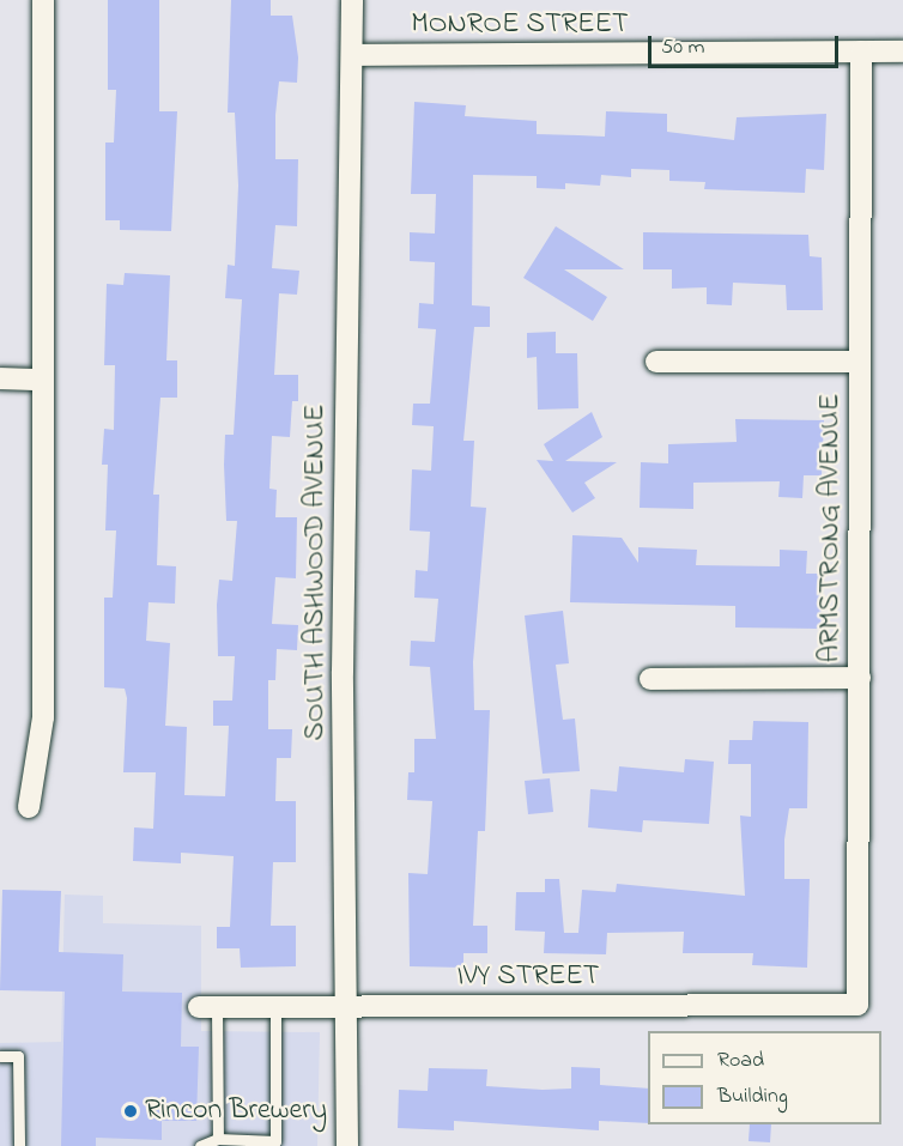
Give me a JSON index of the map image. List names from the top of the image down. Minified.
{"streets":{"street":["MONROE STREET","ARMSTRONG AVENUE","SOUTH ASHWOOD AVENUE","IVY STREET"]},"crossings":[["MONROE STREET","ARMSTRONG AVENUE"],["MONROE STREET","SOUTH ASHWOOD AVENUE"],["ARMSTRONG AVENUE","IVY STREET"],["SOUTH ASHWOOD AVENUE","IVY STREET"]],"places":["Rincon Brewery"],"legend":["Road","Building"],"scale_bar":"50 m"}
